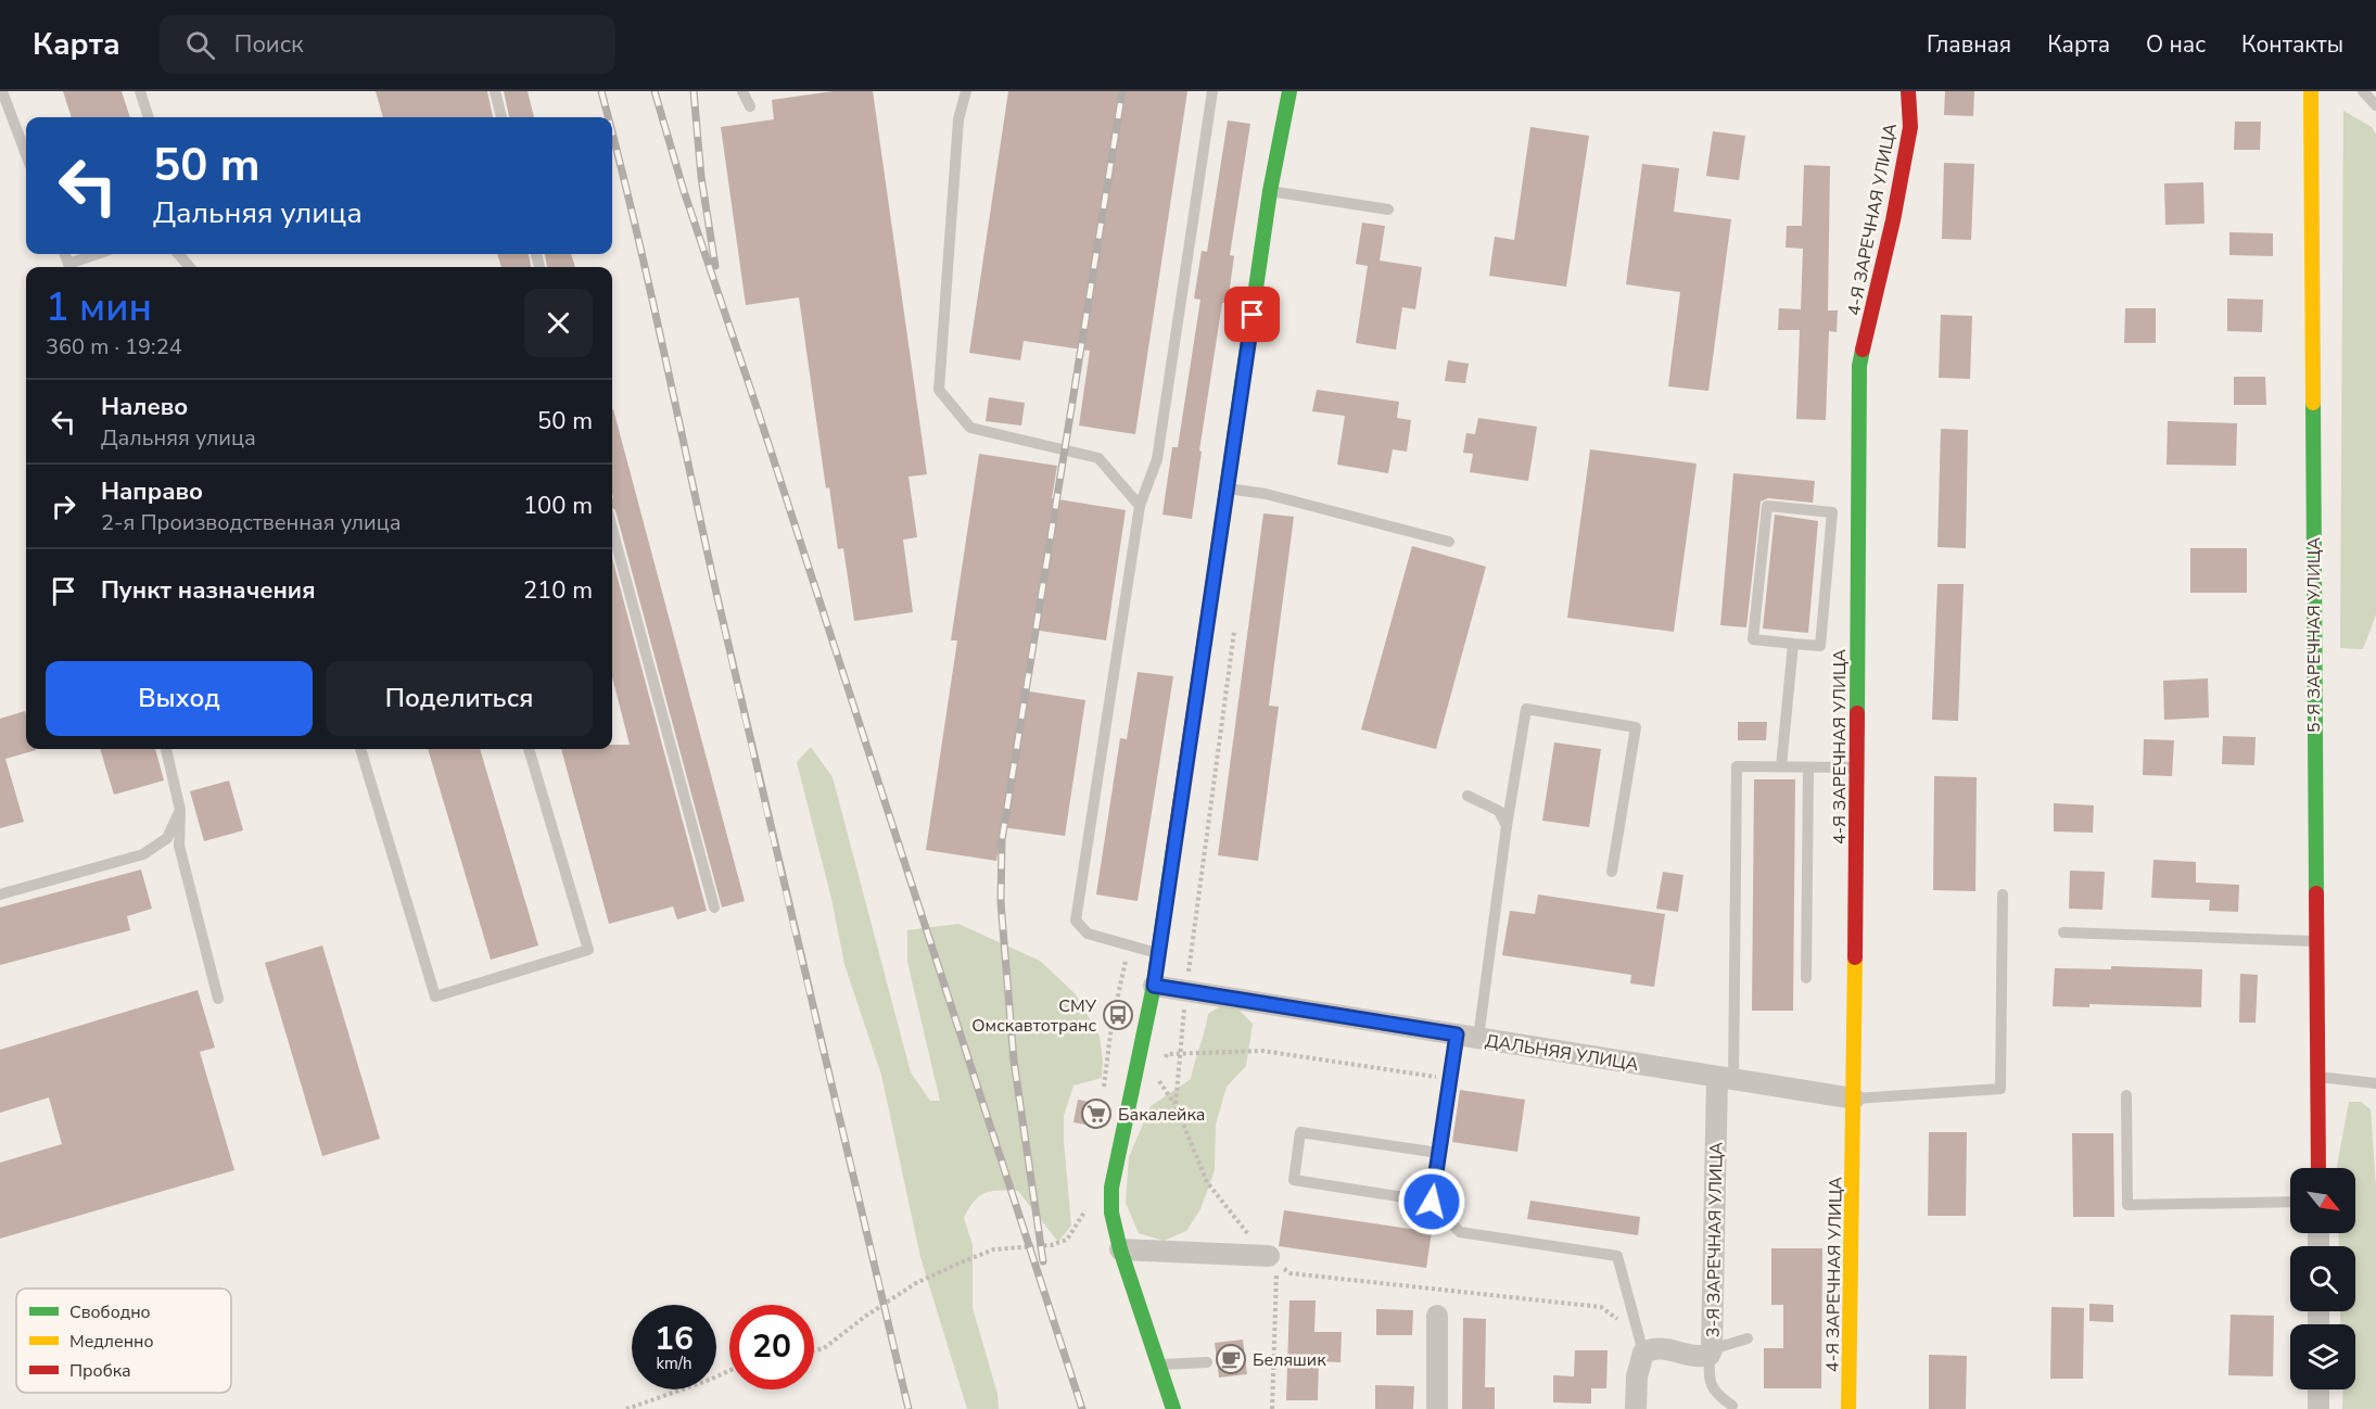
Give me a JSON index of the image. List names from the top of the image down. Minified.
{"streets":{"street":["4-Я ЗАРЕЧНАЯ УЛИЦА","5-Я ЗАРЕЧНАЯ УЛИЦА","ДАЛЬНЯЯ УЛИЦА","3-Я ЗАРЕЧНАЯ УЛИЦА"]},"crossings":[["4-Я ЗАРЕЧНАЯ УЛИЦА","ДАЛЬНЯЯ УЛИЦА"],["ДАЛЬНЯЯ УЛИЦА","3-Я ЗАРЕЧНАЯ УЛИЦА"]],"places":{"bus stop":["СМУ Омскавтотранс"],"supermarket":["Бакалейка"],"cafe":["Беляшик"]},"legend":["Свободно","Медленно","Пробка"],"north":"bottom right","page":{"header":"Карта","search":"Поиск","nav":["Главная","Карта","О нас","Контакты"],"turn":["50 m","Дальняя улица"],"heading":["1 мин","360 m · 19:24"],"list":[{"name":"Налево","note":"Дальняя улица","value":"50 m"},{"name":"Направо","note":"2-я Производственная улица","value":"100 m"},{"name":"Пункт назначения","value":"210 m"}],"buttons":["Выход","Поделиться"],"speed":"16 km/h","limit":"20"}}
